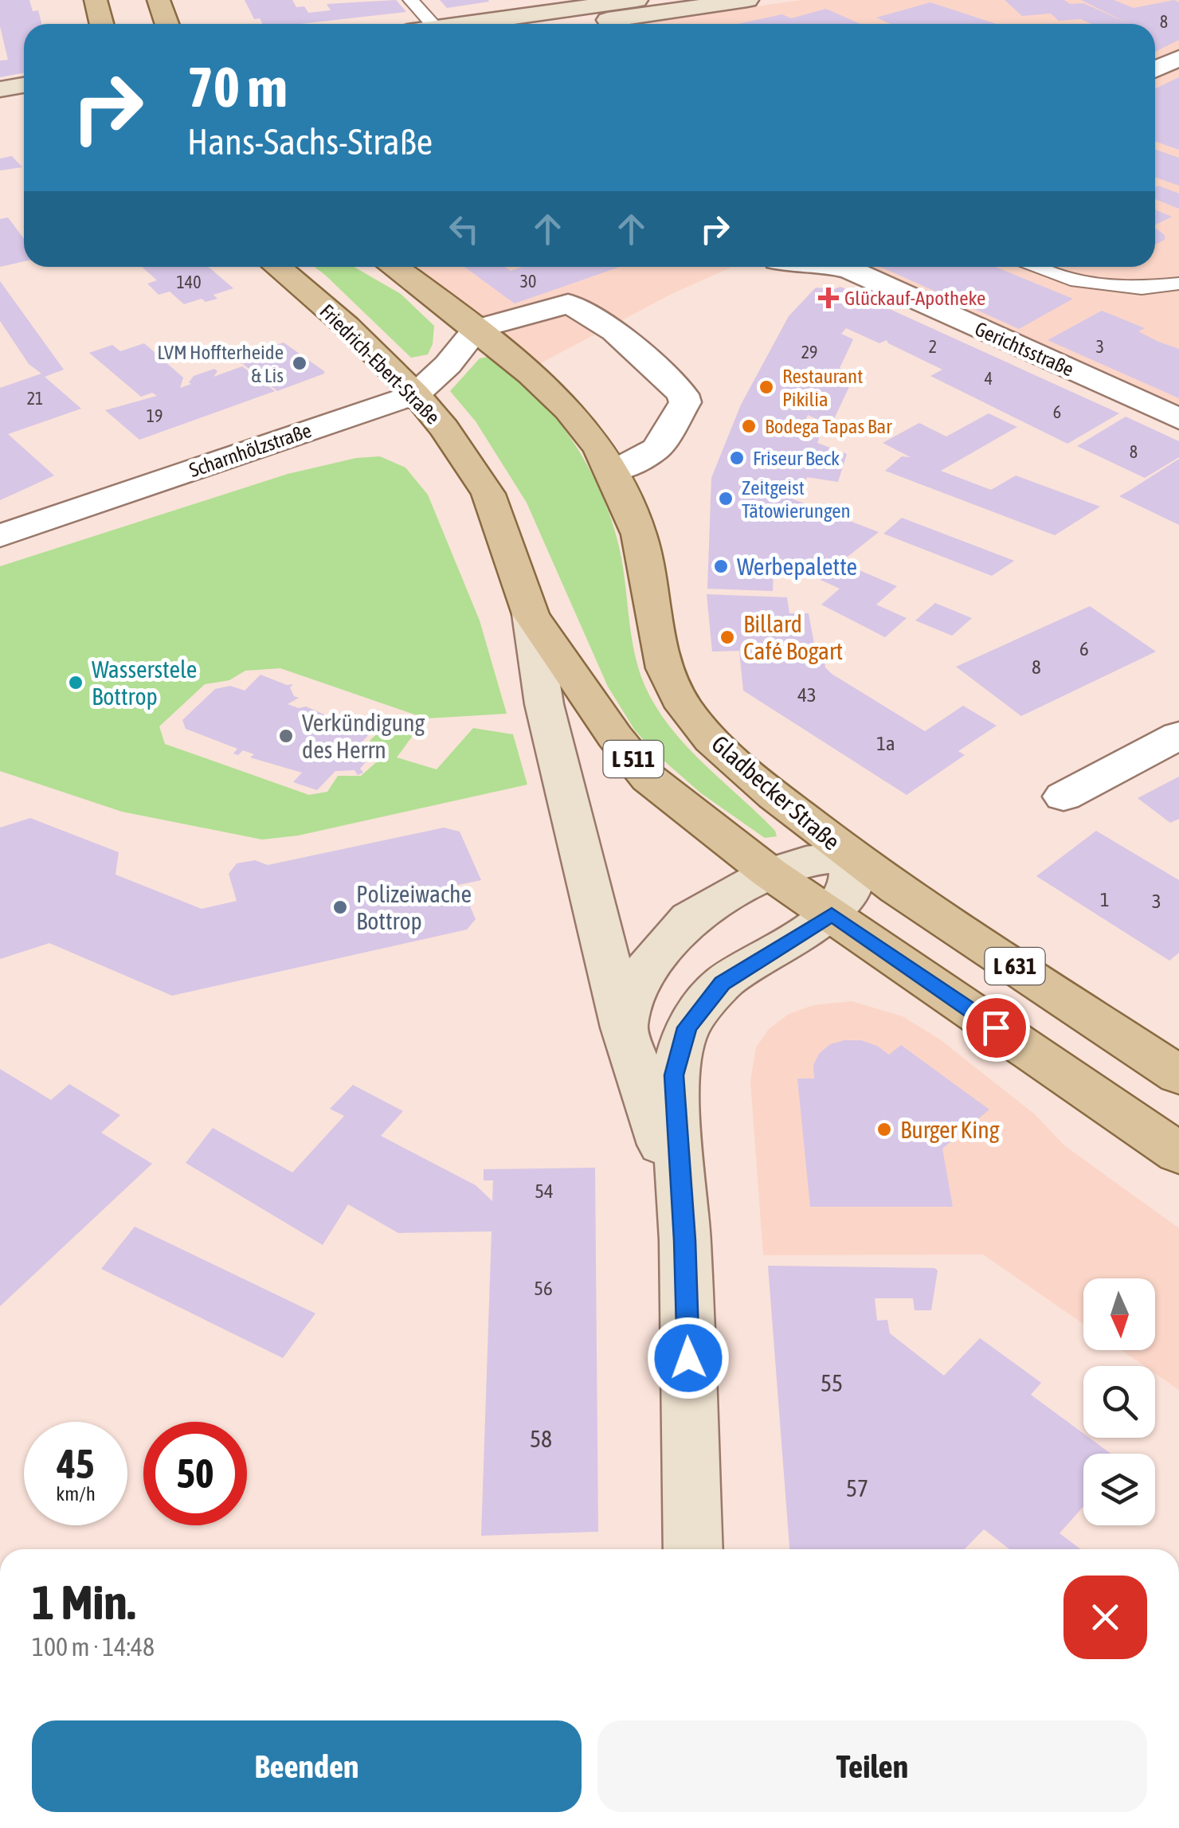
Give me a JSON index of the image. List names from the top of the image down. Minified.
{"streets":{"main road":["Friedrich-Ebert-Straße","L 511","Gladbecker Straße","L 631"],"street":["Gerichtsstraße","Scharnhölzstraße"]},"crossings":[["Friedrich-Ebert-Straße","Scharnhölzstraße"],["Friedrich-Ebert-Straße","L 511"],["Scharnhölzstraße","Gladbecker Straße"],["L 511","Gladbecker Straße"],["L 511","L 631"],["Gladbecker Straße","L 631"]],"places":{"health":["Glückauf-Apotheke"],"other":["LVM Hoffterheide & Lis","Restaurant Pikilia","Bodega Tapas Bar","Friseur Beck","Zeitgeist Tätowierungen","Werbepalette","Billard Café Bogart","Wasserstele Bottrop","Verkündigung des Herrn","Polizeiwache Bottrop","Burger King"]},"house_numbers":["8","30","140","2","3","29","4","21","6","19","8","6","8","43","1a","1","3","54","56","55","58","57"],"north":"bottom","page":{"turn":["70 m","Hans-Sachs-Straße"],"speed":"45 km/h","limit":"50","heading":["1 Min.","100 m · 14:48"],"buttons":["Beenden","Teilen"]}}
